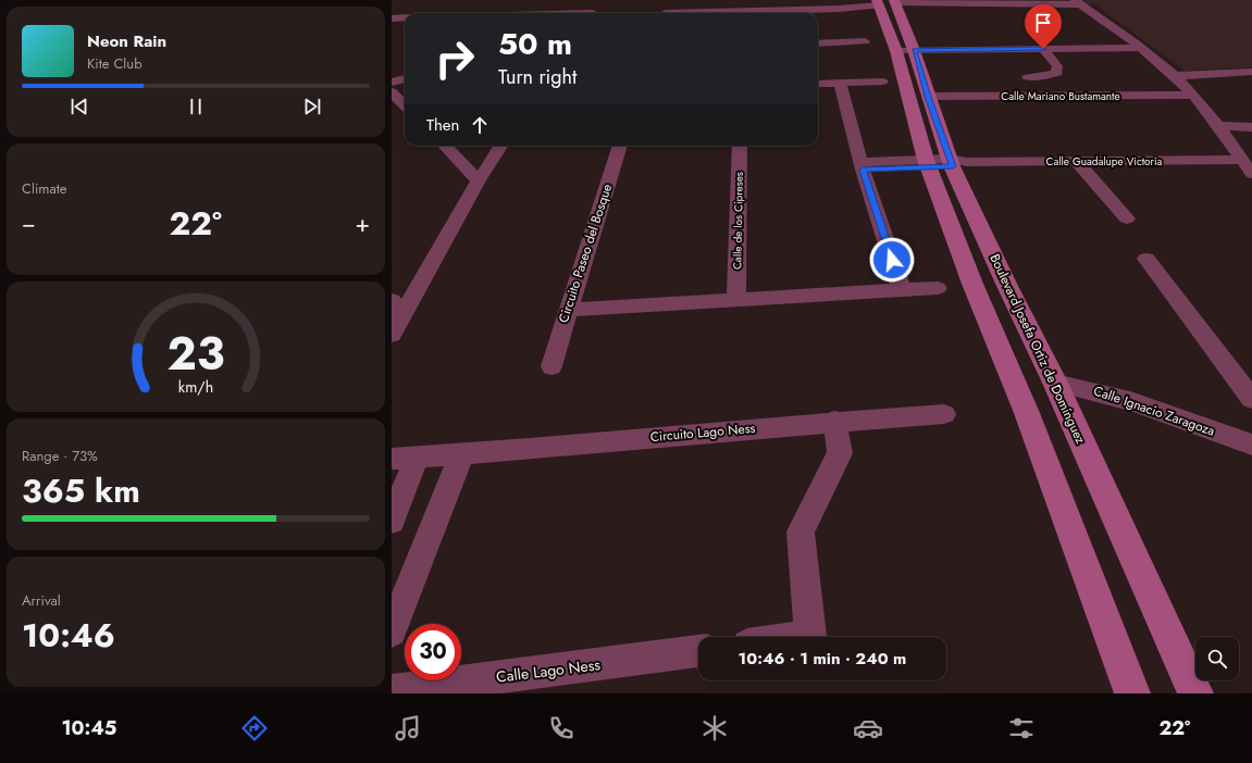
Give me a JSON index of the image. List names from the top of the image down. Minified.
{"streets":{"street":["Calle Mariano Bustamante","Calle Guadalupe Victoria","Calle de los Cipreses","Circuito Paseo del Bosque","Boulevard Josefa Ortiz de Domínguez","Calle Ignacio Zaragoza","Circuito Lago Ness","Calle Lago Ness"]},"crossings":[["Calle Mariano Bustamante","Boulevard Josefa Ortiz de Domínguez"],["Calle Guadalupe Victoria","Boulevard Josefa Ortiz de Domínguez"],["Boulevard Josefa Ortiz de Domínguez","Calle Ignacio Zaragoza"]],"page":{"turn":["50 m","Turn right"],"song":["Neon Rain","Kite Club"],"then":"Then","tile":["Climate",["Range · 73%","365 km"],["Arrival","10:46"]],"heat":["−","22°","+"],"limit":"30","trip":"10:46 · 1 min · 240 m","tabs":["10:45","22°"],"gauge":["23","km/h"]}}
